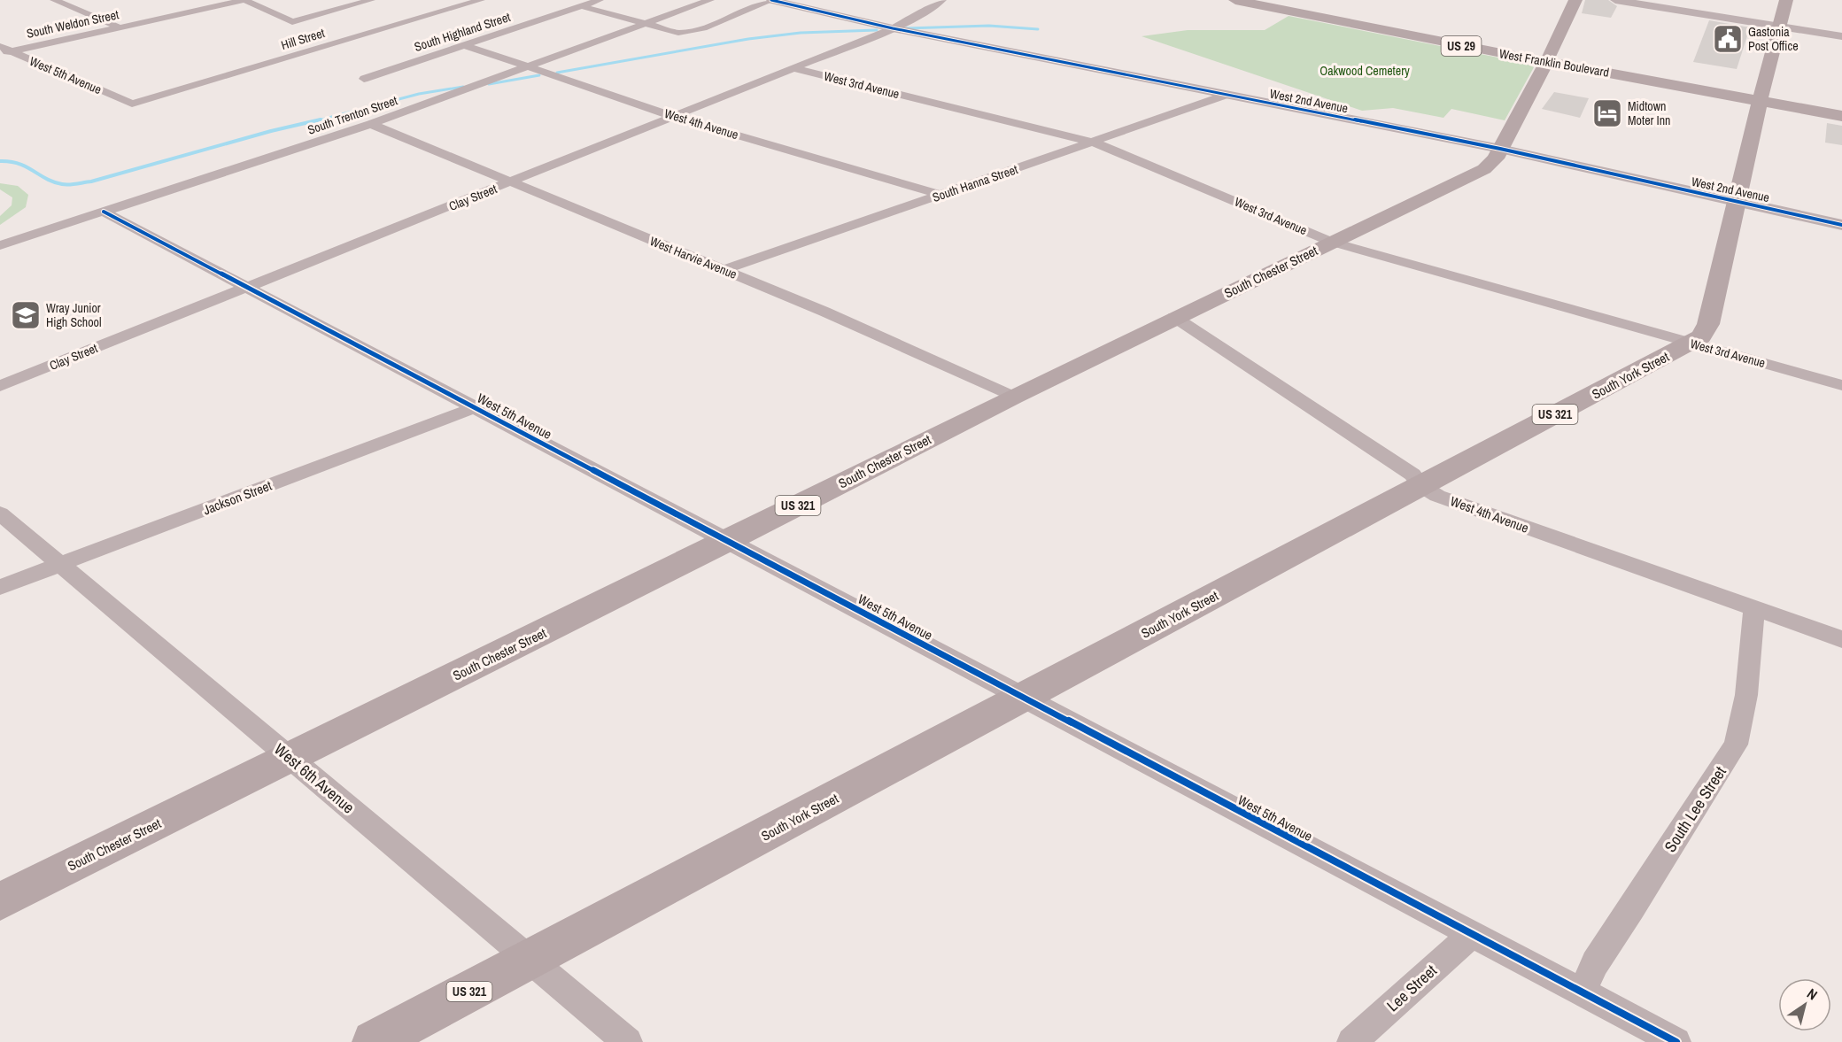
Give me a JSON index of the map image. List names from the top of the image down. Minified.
{"streets":{"main road":["US 29","West Franklin Boulevard","South Chester Street","South York Street","US 321"],"street":["South Weldon Street","South Highland Street","Hill Street","West 5th Avenue","West 3rd Avenue","West 2nd Avenue","South Trenton Street","West 4th Avenue","South Hanna Street","Clay Street","West Harvie Avenue","Jackson Street","West 6th Avenue","South Lee Street","Lee Street"]},"crossings":[["South Weldon Street","West 5th Avenue"],["South Highland Street","West 4th Avenue"],["Hill Street","West 5th Avenue"],["West Franklin Boulevard","South Chester Street"],["West Franklin Boulevard","South York Street"],["West 5th Avenue","South Trenton Street"],["West 5th Avenue","Clay Street"],["West 5th Avenue","South Chester Street"],["West 5th Avenue","South York Street"],["West 5th Avenue","Jackson Street"],["West 5th Avenue","South Lee Street"],["West 5th Avenue","Lee Street"],["West 3rd Avenue","South Hanna Street"],["West 3rd Avenue","Clay Street"],["West 3rd Avenue","South Chester Street"],["West 3rd Avenue","South York Street"],["West 2nd Avenue","South Hanna Street"],["West 2nd Avenue","Clay Street"],["West 2nd Avenue","South Chester Street"],["West 2nd Avenue","South York Street"],["South Trenton Street","West 4th Avenue"],["South Trenton Street","West Harvie Avenue"],["West 4th Avenue","South Hanna Street"],["West 4th Avenue","Clay Street"],["West 4th Avenue","South Chester Street"],["West 4th Avenue","South York Street"],["West 4th Avenue","South Lee Street"],["South Hanna Street","West Harvie Avenue"],["Clay Street","West Harvie Avenue"],["West Harvie Avenue","South Chester Street"],["South Chester Street","West 6th Avenue"],["South York Street","US 321"],["South York Street","West 6th Avenue"],["Jackson Street","West 6th Avenue"]],"parks":["Oakwood Cemetery"],"places":{"public building":["Gastonia Post Office"],"hotel":["Midtown Moter Inn"],"school or university":["Wray Junior High School"]},"north":"top right"}
